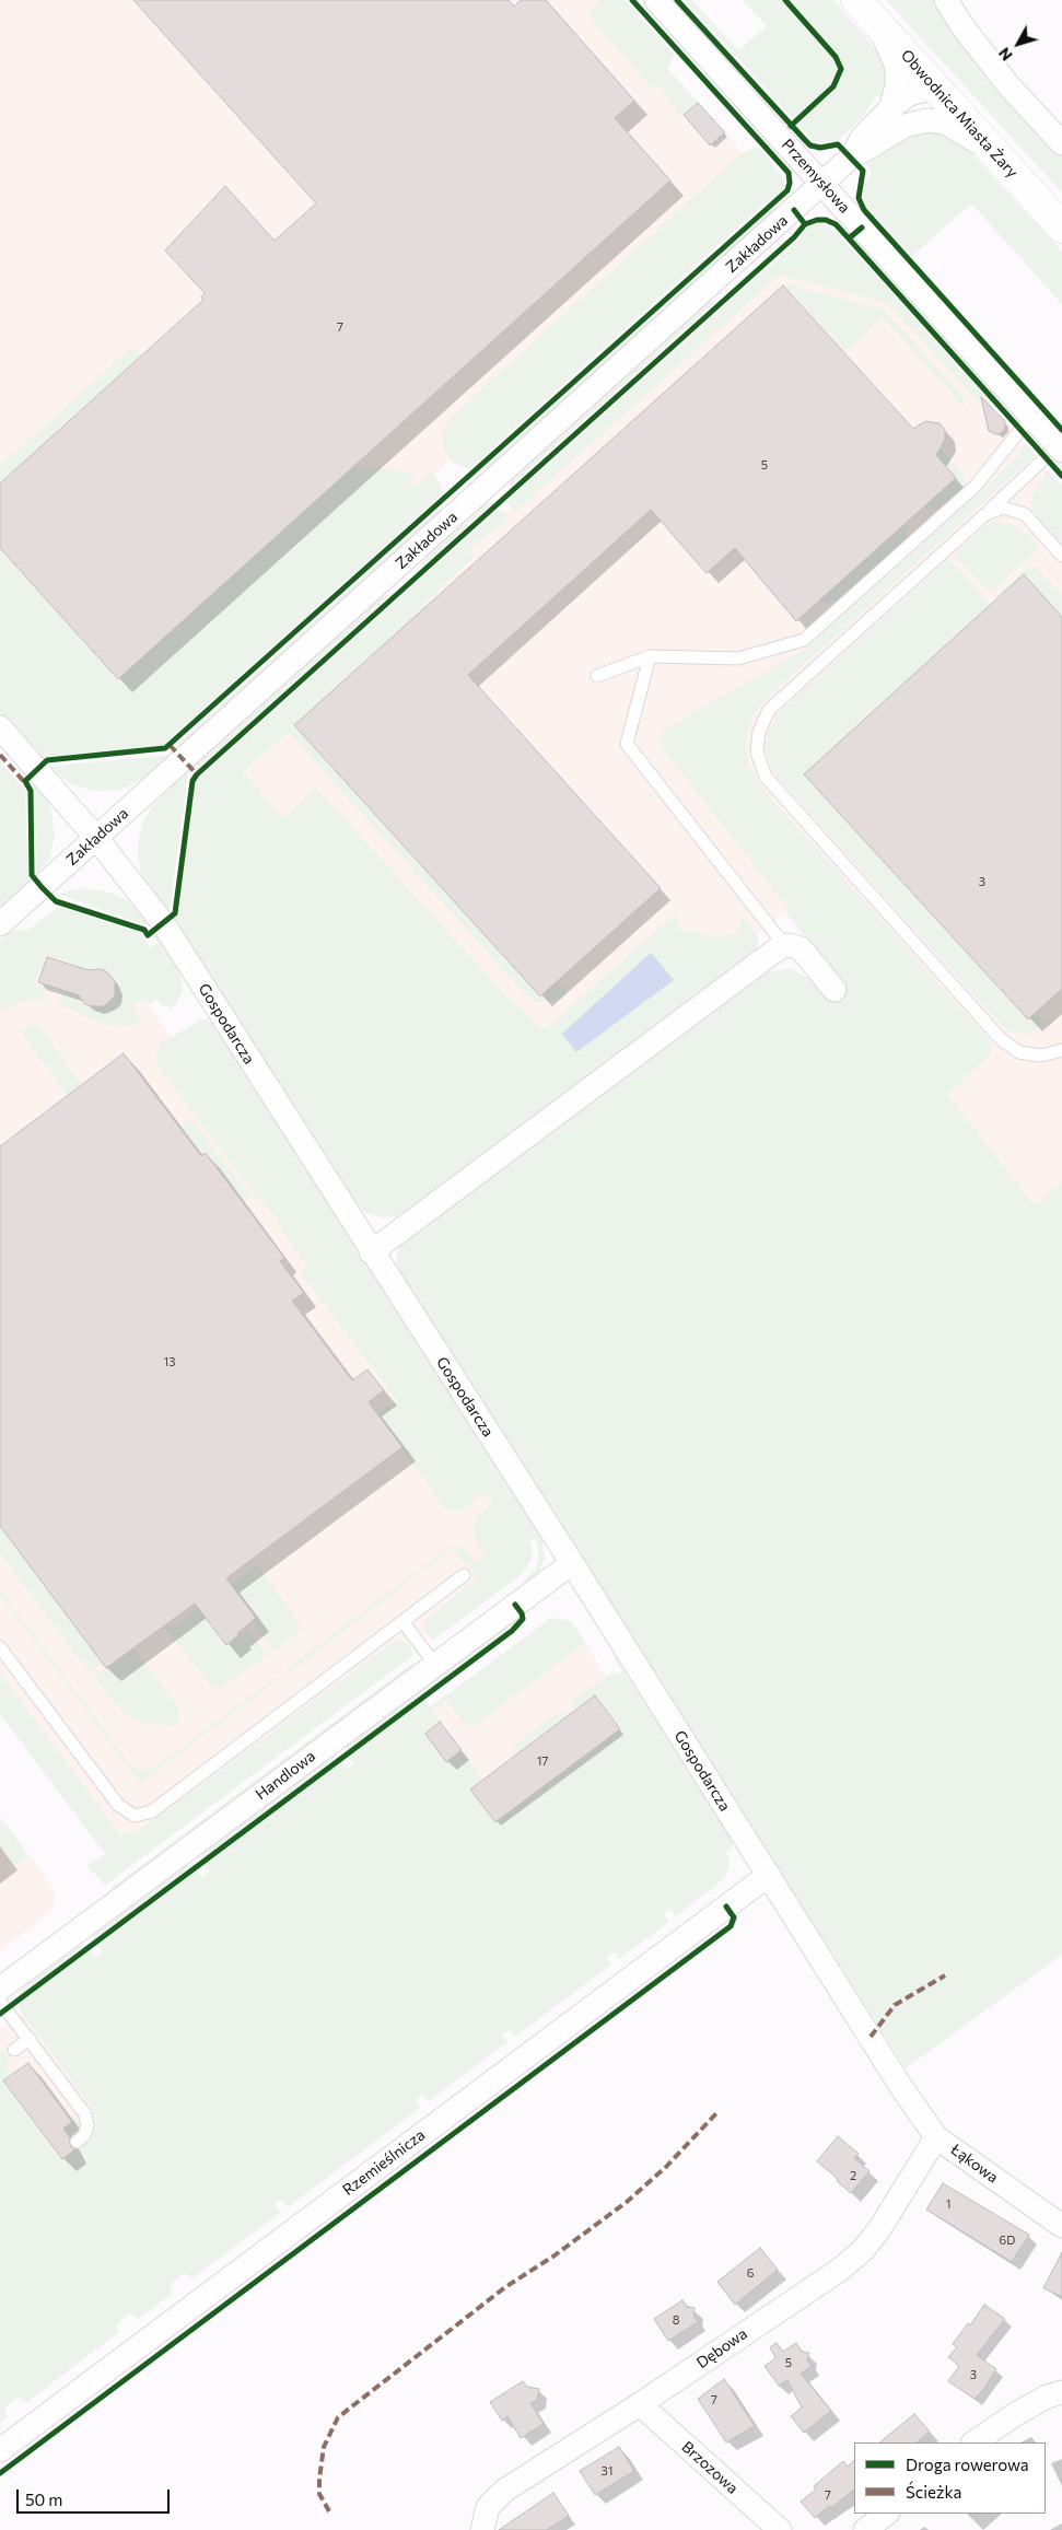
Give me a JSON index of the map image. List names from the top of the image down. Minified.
{"streets":{"main road":["Obwodnica Miasta Żary"],"street":["Przemysłowa","Zakładowa","Gospodarcza","Handlowa","Rzemieślnicza","Łąkowa","Dębowa","Brzozowa"]},"crossings":[["Obwodnica Miasta Żary","Zakładowa"],["Przemysłowa","Zakładowa"],["Zakładowa","Gospodarcza"],["Gospodarcza","Handlowa"],["Gospodarcza","Rzemieślnicza"],["Gospodarcza","Łąkowa"],["Łąkowa","Dębowa"],["Dębowa","Brzozowa"]],"house_numbers":["7","5","3","13","17","2","1","6D","6","8","5","3","7","31","7"],"legend":["Droga rowerowa","Ścieżka"],"scale_bar":"50 m","north":"bottom left"}
